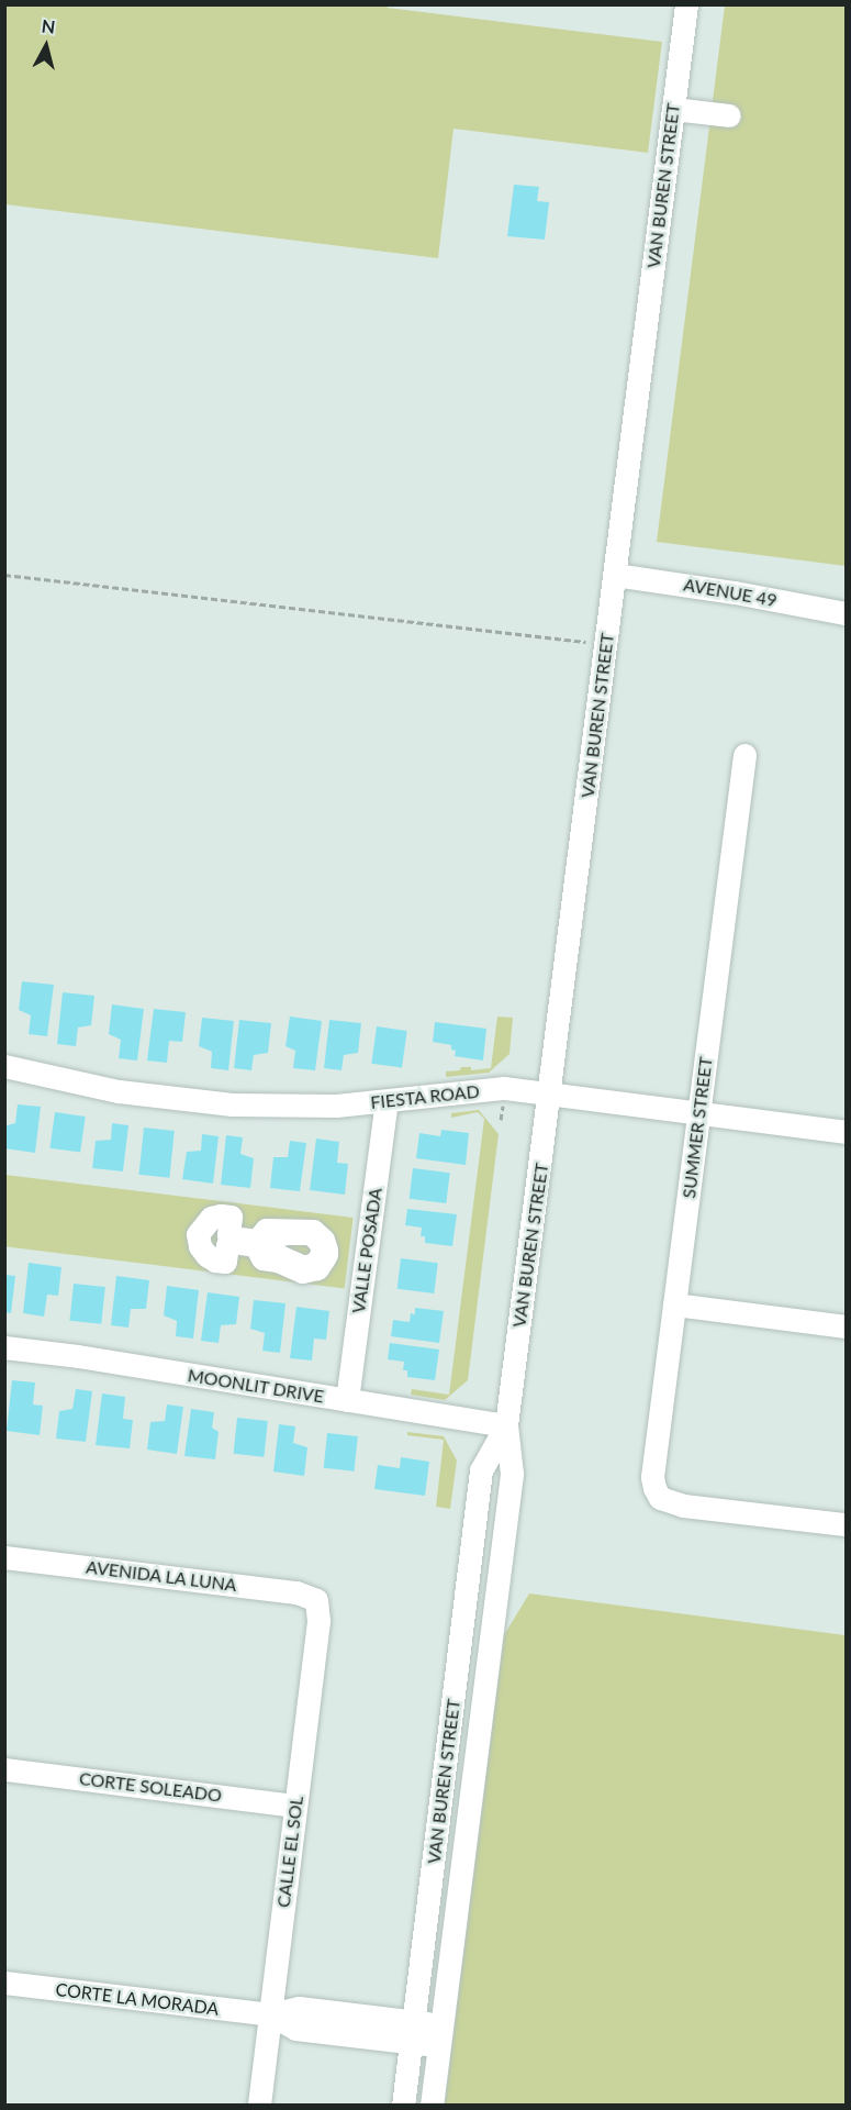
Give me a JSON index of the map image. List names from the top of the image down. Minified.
{"streets":{"street":["VAN BUREN STREET","AVENUE 49","FIESTA ROAD","SUMMER STREET","VALLE POSADA","MOONLIT DRIVE","AVENIDA LA LUNA","CORTE SOLEADO","CALLE EL SOL","CORTE LA MORADA"]},"crossings":[["VAN BUREN STREET","AVENUE 49"],["VAN BUREN STREET","FIESTA ROAD"],["VAN BUREN STREET","MOONLIT DRIVE"],["VAN BUREN STREET","CORTE LA MORADA"],["FIESTA ROAD","SUMMER STREET"],["FIESTA ROAD","VALLE POSADA"],["VALLE POSADA","MOONLIT DRIVE"],["AVENIDA LA LUNA","CALLE EL SOL"],["CORTE SOLEADO","CALLE EL SOL"],["CALLE EL SOL","CORTE LA MORADA"]],"north":"top"}
